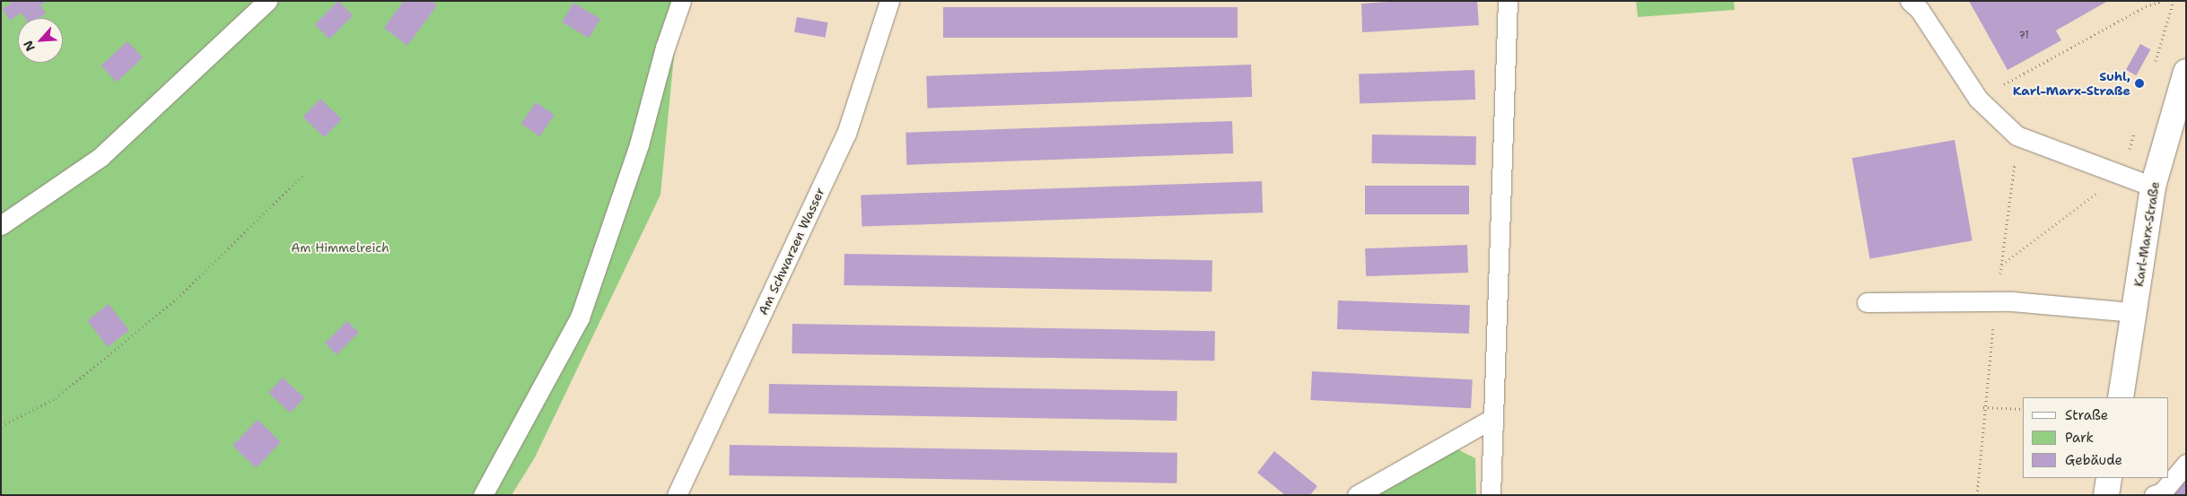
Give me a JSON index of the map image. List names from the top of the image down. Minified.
{"streets":{"street":["Karl-Marx-Straße"],"lane":["Am Schwarzen Wasser"]},"parks":["Am Himmelreich"],"places":["Suhl, Karl-Marx-Straße"],"house_numbers":["71"],"legend":["Straße","Park","Gebäude"],"north":"bottom left"}
